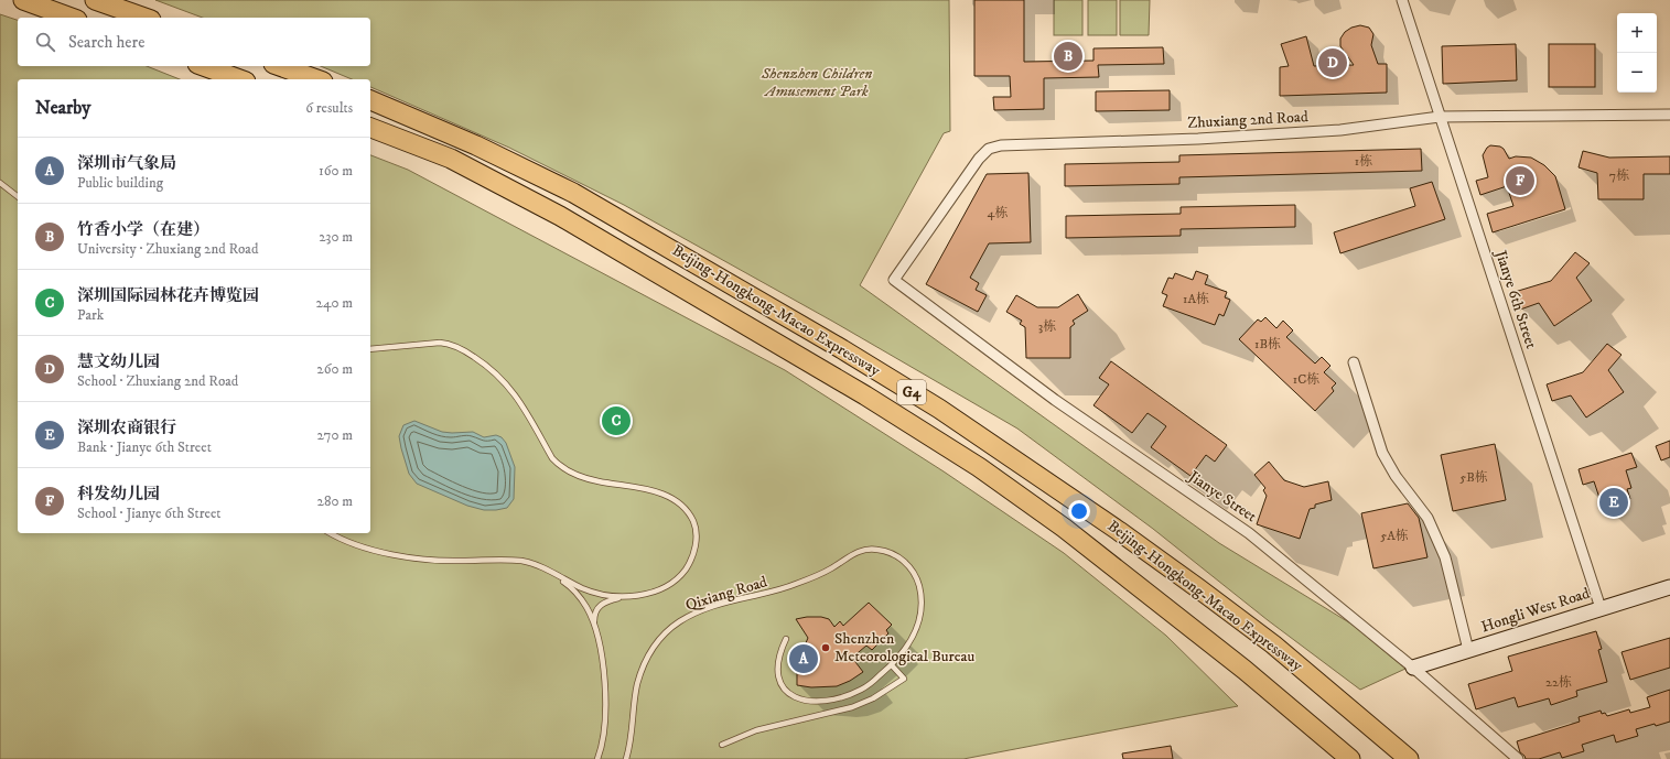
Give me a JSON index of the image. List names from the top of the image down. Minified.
{"streets":{"highway":["Beijing-Hongkong-Macao Expressway","G4"],"main road":["Hongli West Road"],"street":["Zhuxiang 2nd Road","Jianye 6th Street","Jianye Street"],"lane":["Qixiang Road"]},"crossings":[["Zhuxiang 2nd Road","Jianye 6th Street"],["Zhuxiang 2nd Road","Jianye Street"],["Jianye 6th Street","Hongli West Road"],["Jianye Street","Hongli West Road"]],"parks":["Shenzhen Children Amusement Park"],"places":["Shenzhen Meteorological Bureau"],"house_numbers":["1栋","7栋","4栋","1A栋","3栋","1B栋","1C栋","5B栋","5A栋","22栋"],"page":{"map_buttons":["+","−"],"search":"Search here","pins":["B","D","F","C","E","A"],"heading":["Nearby","6 results"],"list":[{"mark":"A","name":"深圳市气象局","note":"Public building","value":"160 m"},{"mark":"B","name":"竹香小学（在建）","note":"University · Zhuxiang 2nd Road","value":"230 m"},{"mark":"C","name":"深圳国际园林花卉博览园","note":"Park","value":"240 m"},{"mark":"D","name":"慧文幼儿园","note":"School · Zhuxiang 2nd Road","value":"260 m"},{"mark":"E","name":"深圳农商银行","note":"Bank · Jianye 6th Street","value":"270 m"},{"mark":"F","name":"科发幼儿园","note":"School · Jianye 6th Street","value":"280 m"}]}}
